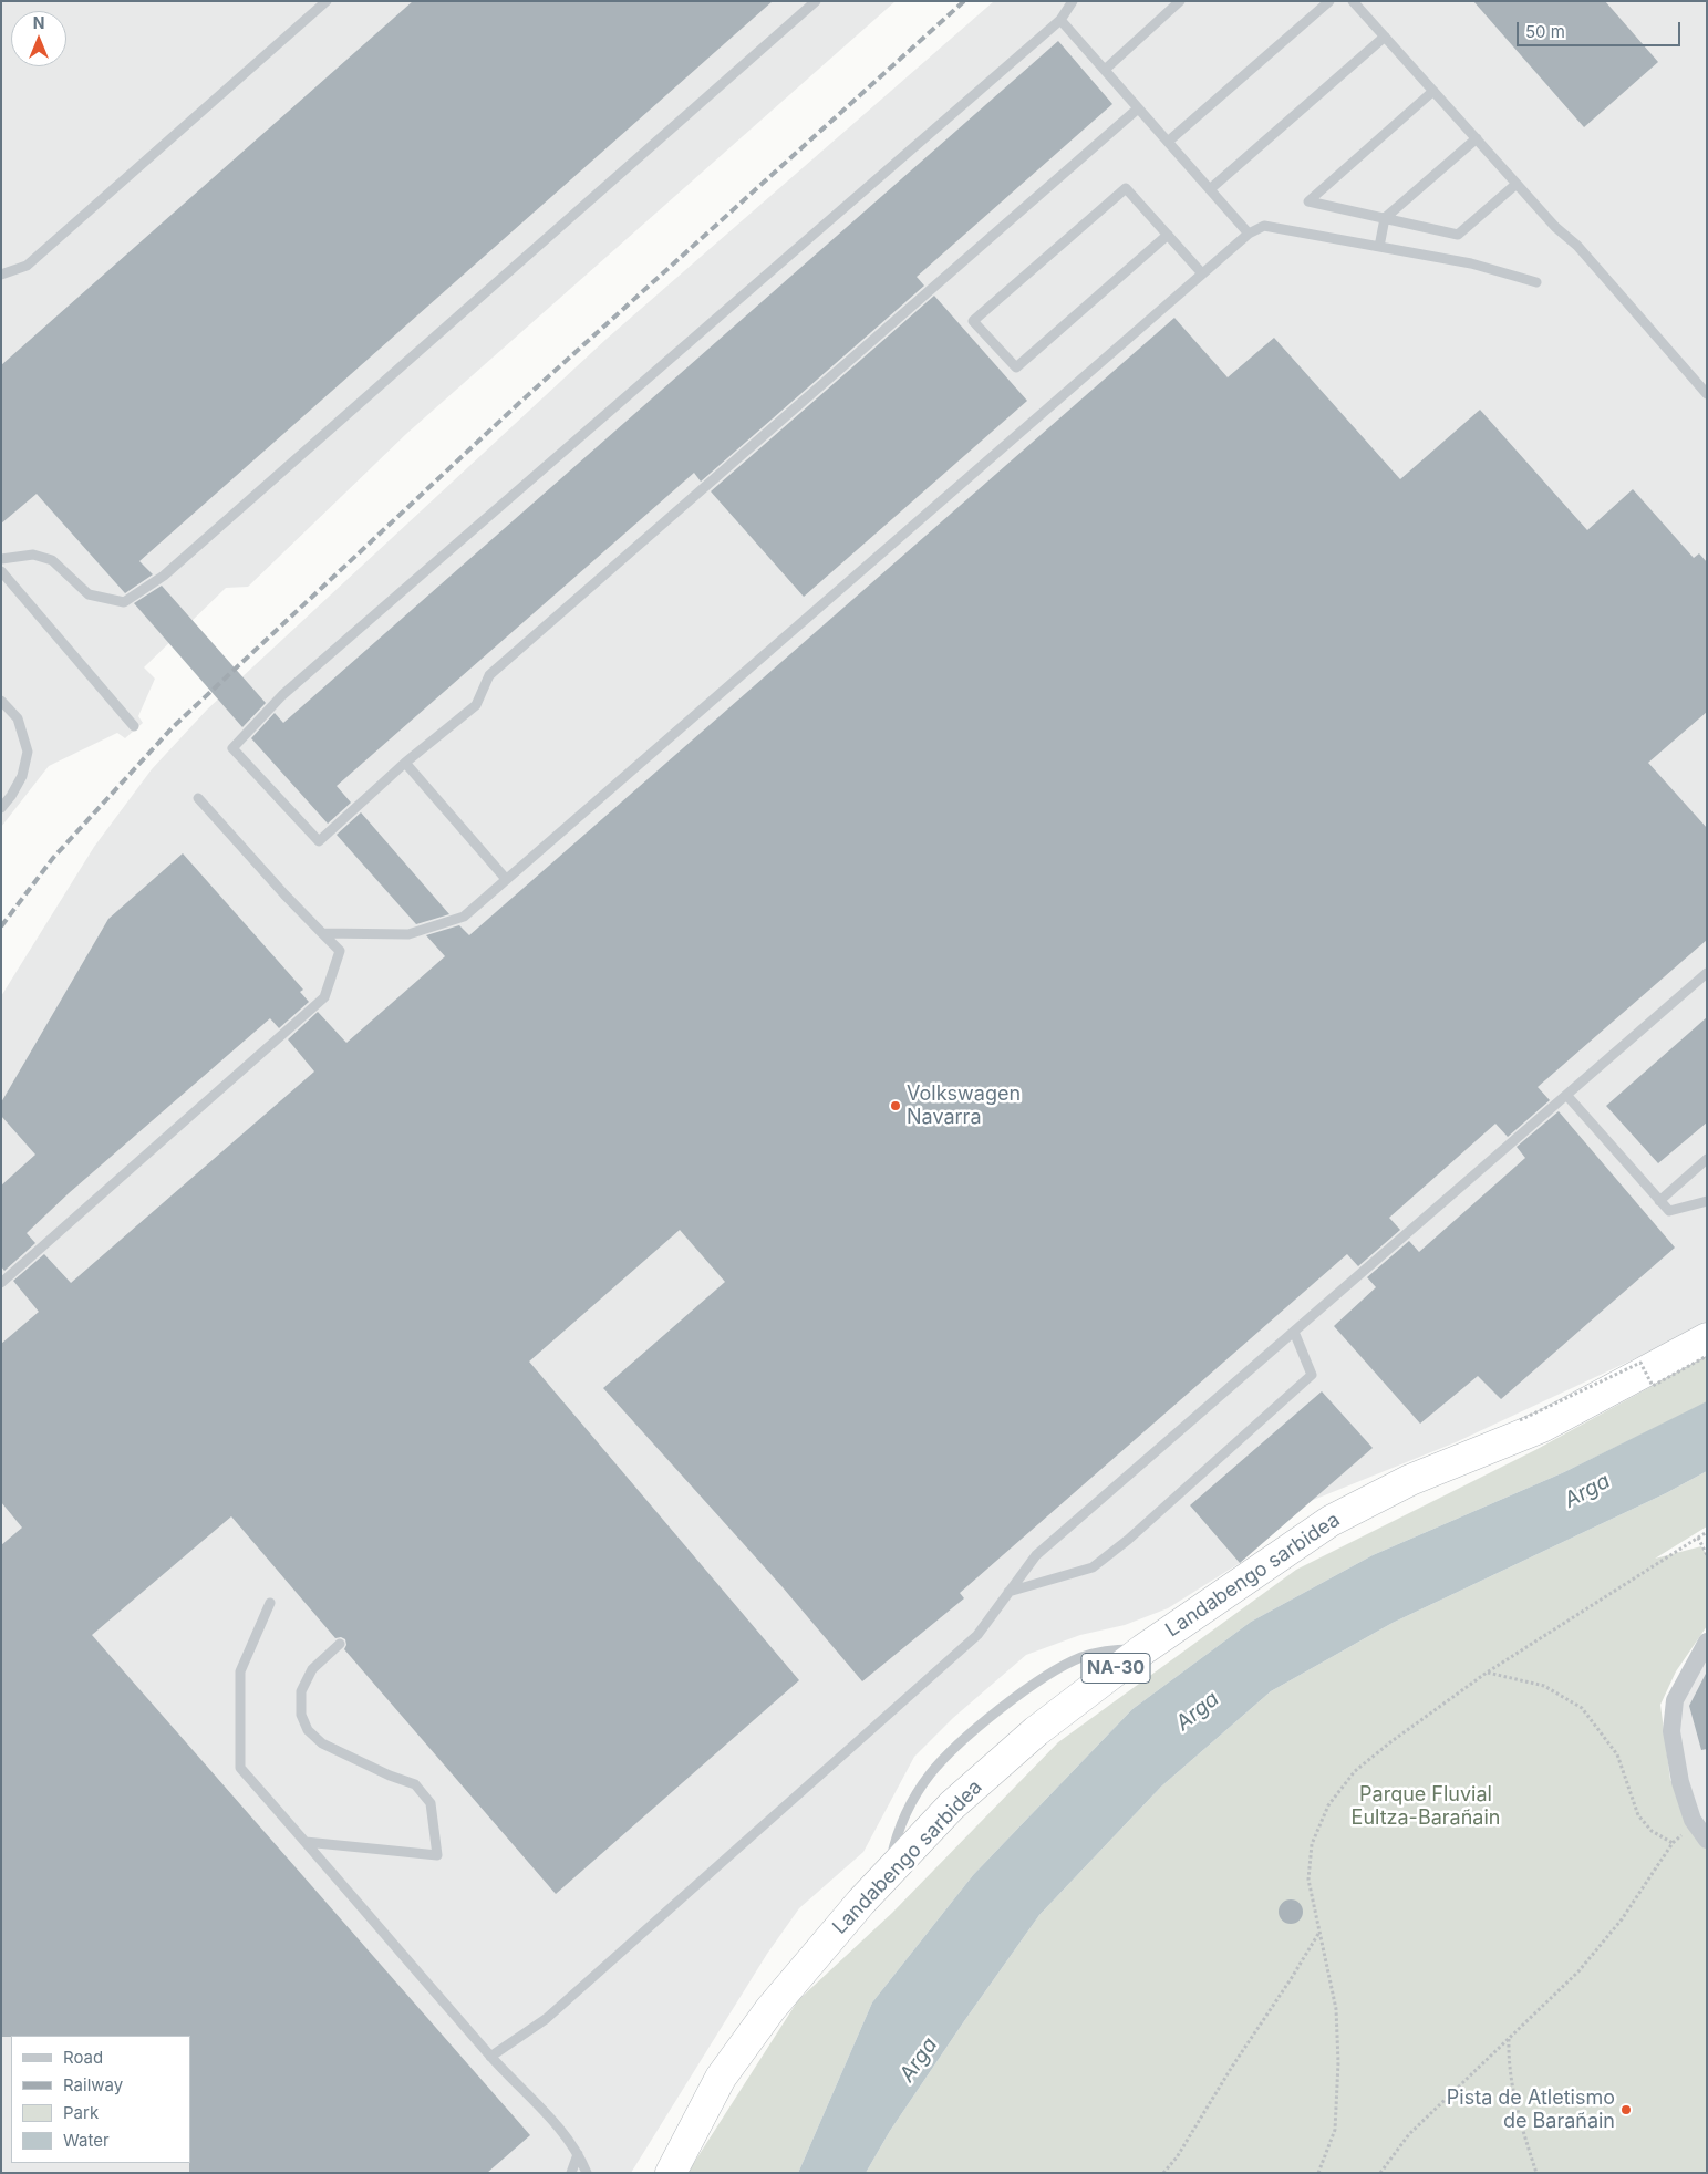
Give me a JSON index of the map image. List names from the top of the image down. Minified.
{"streets":{"highway":["Landabengo sarbidea","NA-30"]},"water":["Arga"],"parks":["Parque Fluvial Eultza-Barañain"],"places":["Volkswagen Navarra","Pista de Atletismo de Barañain"],"legend":["Road","Railway","Park","Water"],"scale_bar":"50 m","north":"top"}
